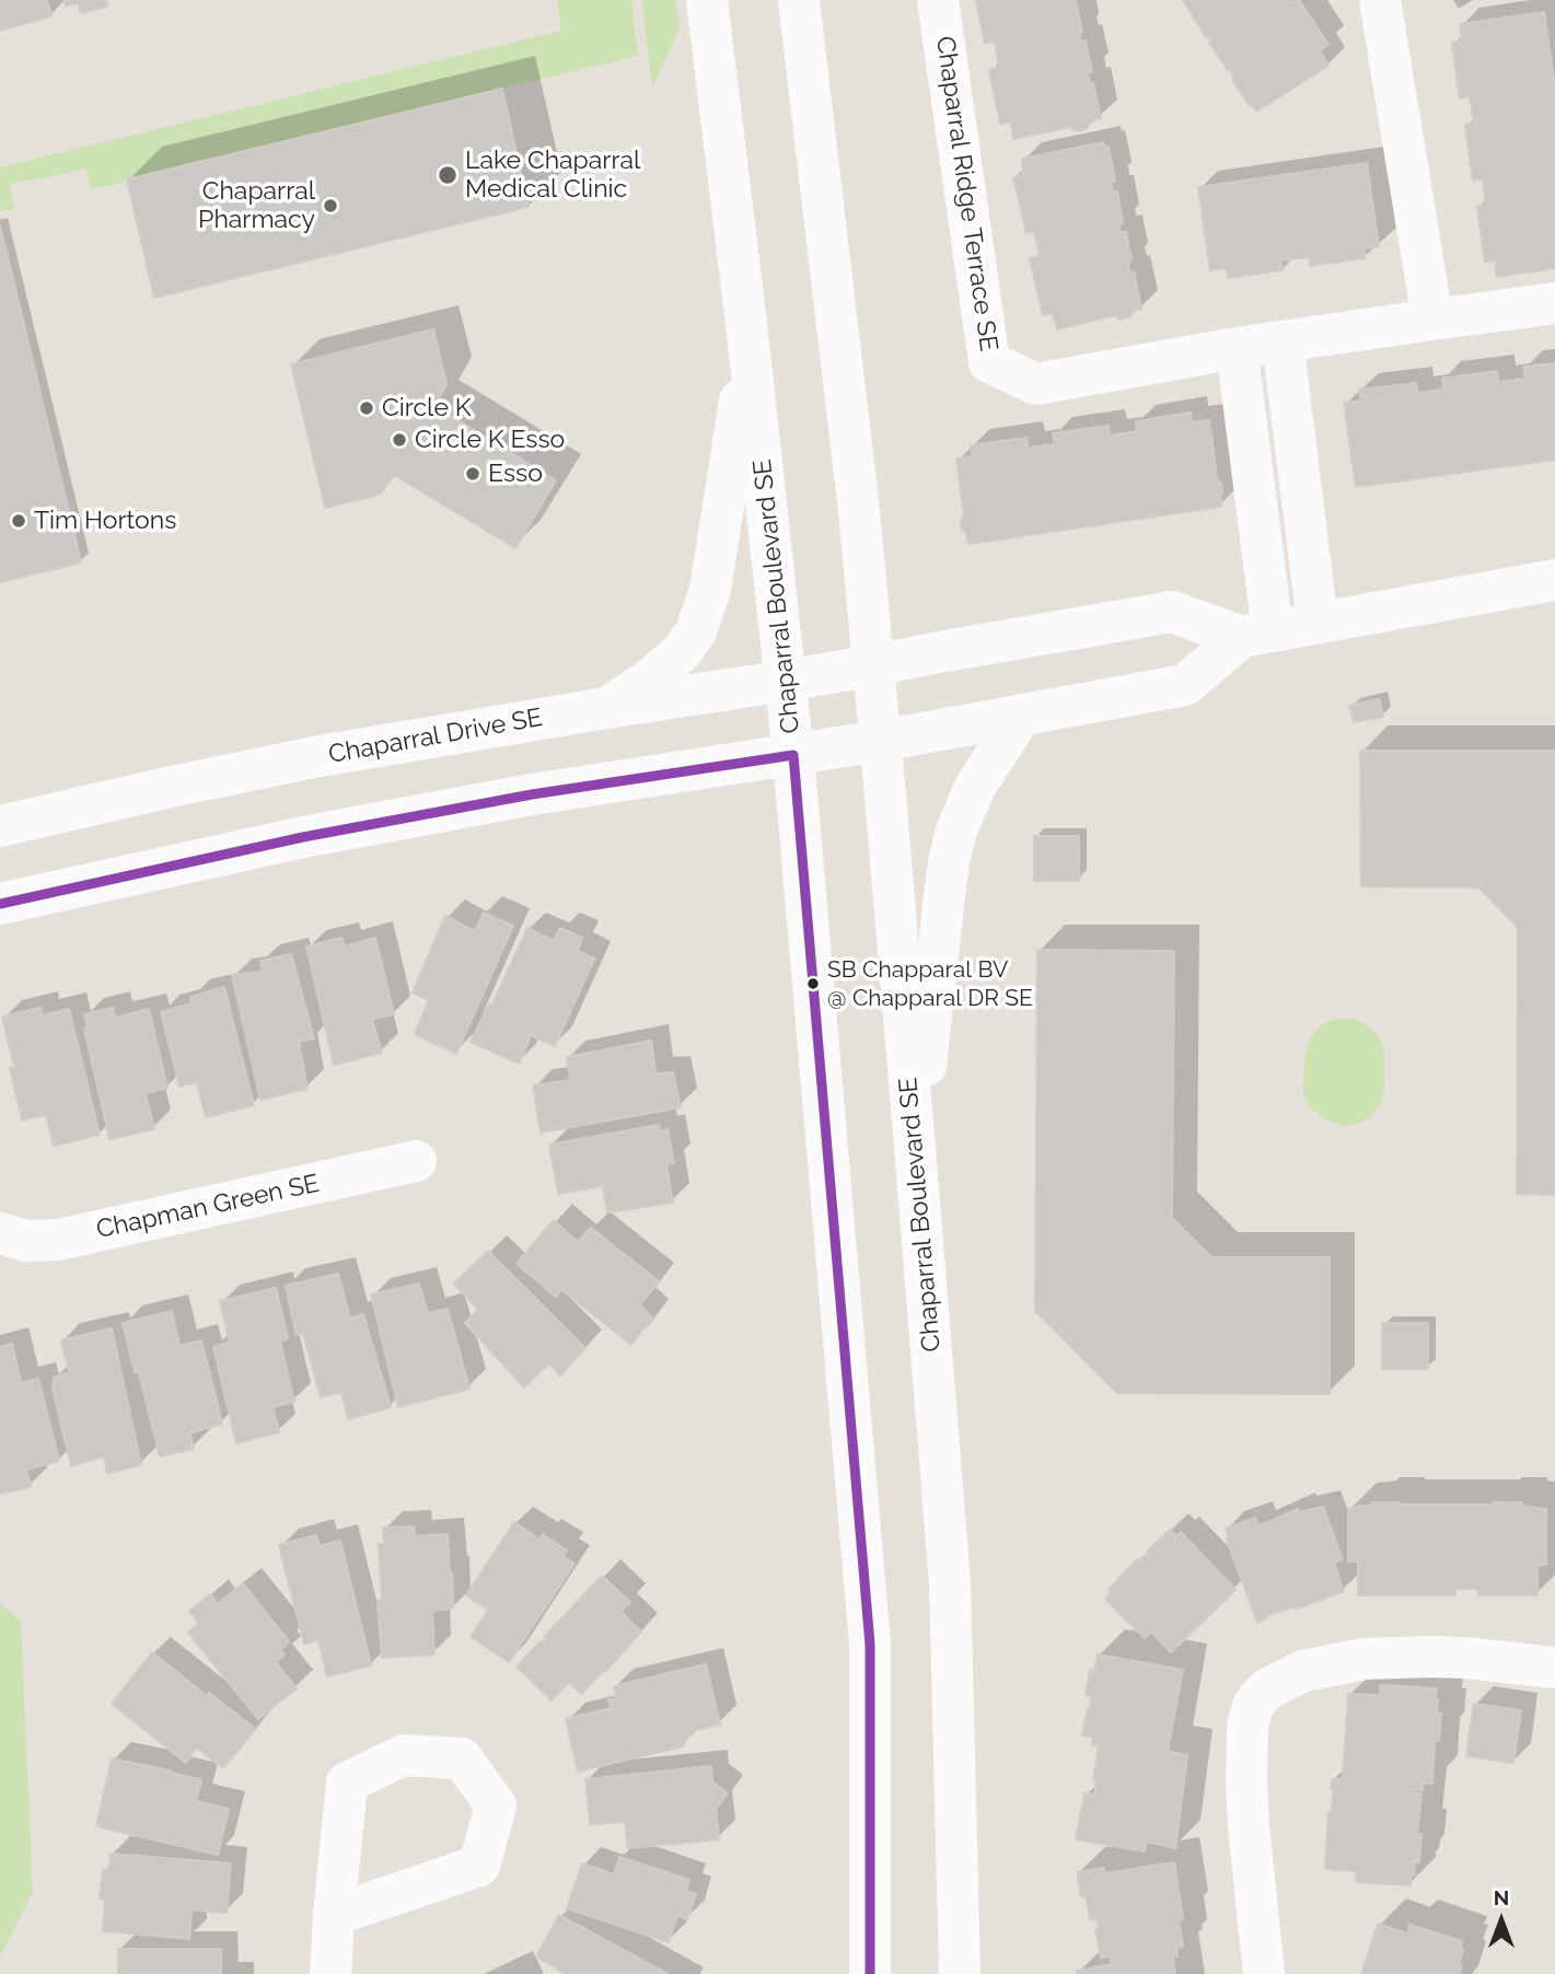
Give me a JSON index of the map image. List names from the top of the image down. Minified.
{"streets":{"street":["Chaparral Ridge Terrace SE","Chaparral Boulevard SE","Chaparral Drive SE","Chapman Green SE"]},"crossings":[["Chaparral Boulevard SE","Chaparral Drive SE"]],"places":["Lake Chaparral Medical Clinic","Chaparral Pharmacy","Circle K","Circle K Esso","Esso","Tim Hortons","SB Chapparal BV @ Chapparal DR SE"],"north":"top"}
